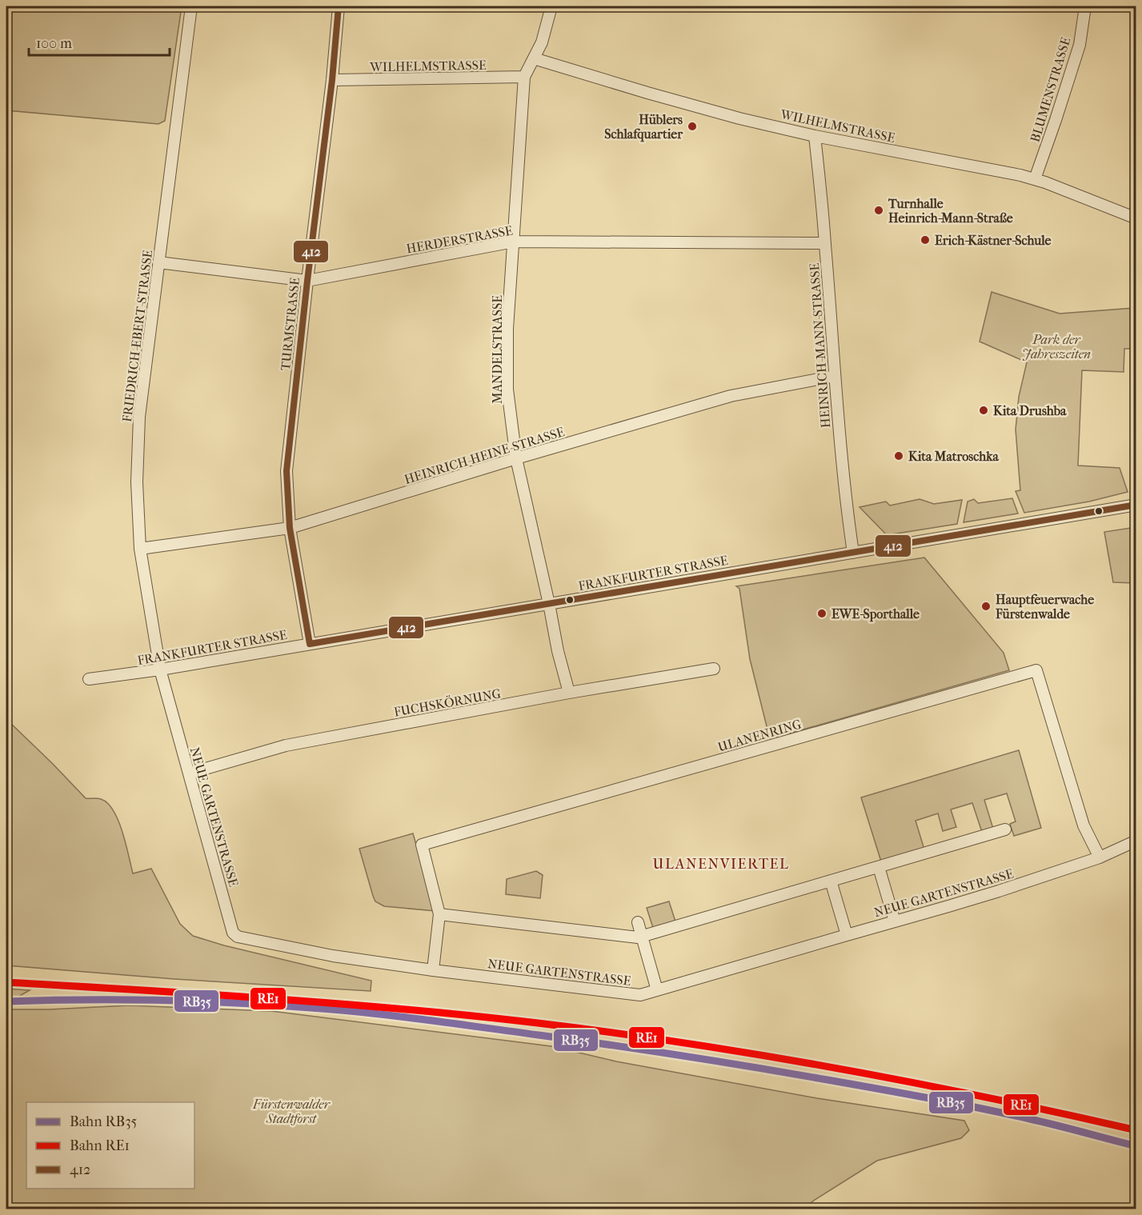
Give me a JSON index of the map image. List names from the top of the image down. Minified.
{"streets":{"street":["WILHELMSTRASSE","BLUMENSTRASSE","HERDERSTRASSE","TURMSTRASSE","FRIEDRICH-EBERT-STRASSE","HEINRICH-MANN-STRASSE","MANDELSTRASSE","HEINRICH-HEINE-STRASSE","FRANKFURTER STRASSE","FUCHSKÖRNUNG","ULANENRING","NEUE GARTENSTRASSE"]},"crossings":[["WILHELMSTRASSE","BLUMENSTRASSE"],["WILHELMSTRASSE","TURMSTRASSE"],["WILHELMSTRASSE","HEINRICH-MANN-STRASSE"],["WILHELMSTRASSE","MANDELSTRASSE"],["HERDERSTRASSE","TURMSTRASSE"],["HERDERSTRASSE","FRIEDRICH-EBERT-STRASSE"],["HERDERSTRASSE","HEINRICH-MANN-STRASSE"],["HERDERSTRASSE","MANDELSTRASSE"],["TURMSTRASSE","HEINRICH-HEINE-STRASSE"],["TURMSTRASSE","FRANKFURTER STRASSE"],["FRIEDRICH-EBERT-STRASSE","HEINRICH-HEINE-STRASSE"],["FRIEDRICH-EBERT-STRASSE","FRANKFURTER STRASSE"],["FRIEDRICH-EBERT-STRASSE","NEUE GARTENSTRASSE"],["HEINRICH-MANN-STRASSE","HEINRICH-HEINE-STRASSE"],["HEINRICH-MANN-STRASSE","FRANKFURTER STRASSE"],["MANDELSTRASSE","HEINRICH-HEINE-STRASSE"],["MANDELSTRASSE","FRANKFURTER STRASSE"],["MANDELSTRASSE","FUCHSKÖRNUNG"],["FRANKFURTER STRASSE","NEUE GARTENSTRASSE"],["FUCHSKÖRNUNG","NEUE GARTENSTRASSE"],["ULANENRING","NEUE GARTENSTRASSE"]],"districts":["ULANENVIERTEL"],"parks":["Park der Jahreszeiten","Fürstenwalder Stadtforst"],"places":["Hüblers Schlafquartier","Turnhalle Heinrich-Mann-Straße","Erich-Kästner-Schule","Kita Drushba","Kita Matroschka","Hauptfeuerwache Fürstenwalde","EWE-Sporthalle"],"lines":["transit line 412","rail line RE1","rail line RB35"],"legend":["Bahn RB35","Bahn RE1","412"],"scale_bar":"100 m"}
